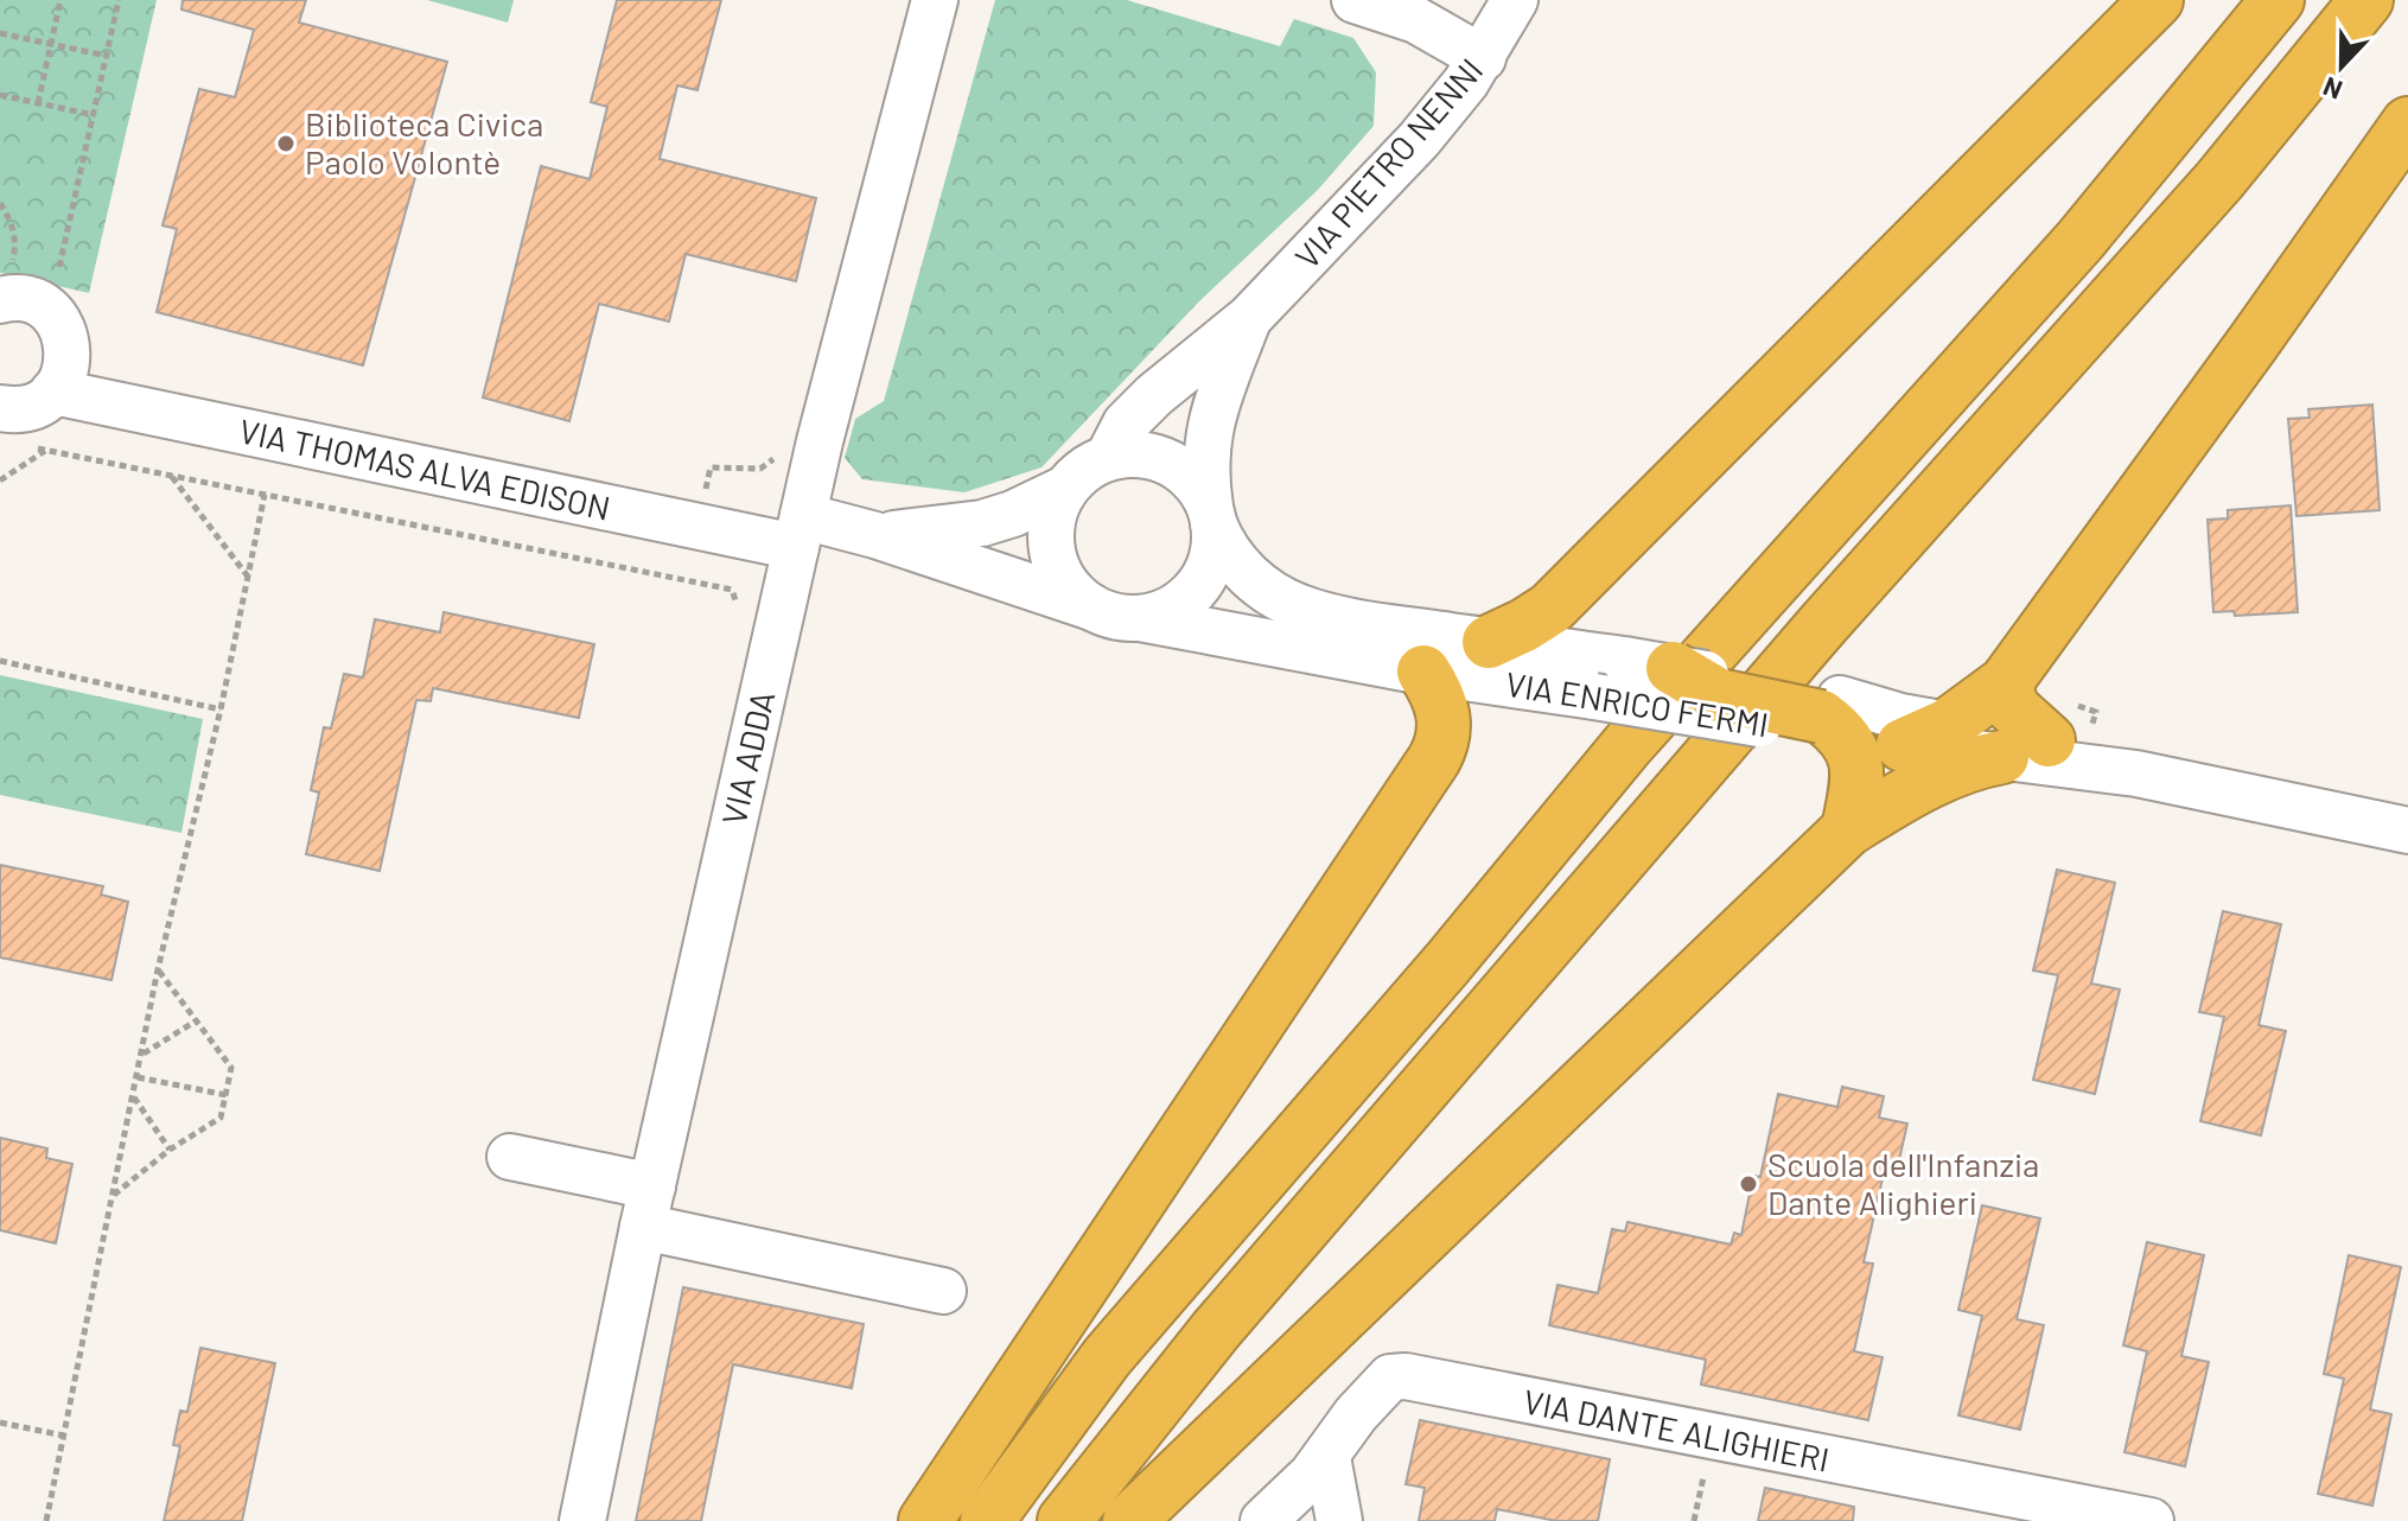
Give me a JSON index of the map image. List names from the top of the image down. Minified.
{"streets":{"street":["VIA PIETRO NENNI","VIA THOMAS ALVA EDISON","VIA ENRICO FERMI","VIA ADDA","VIA DANTE ALIGHIERI"]},"crossings":[["VIA PIETRO NENNI","VIA ENRICO FERMI"],["VIA THOMAS ALVA EDISON","VIA ADDA"]],"places":["Biblioteca Civica Paolo Volontè","Scuola dell'Infanzia Dante Alighieri"],"north":"bottom"}
